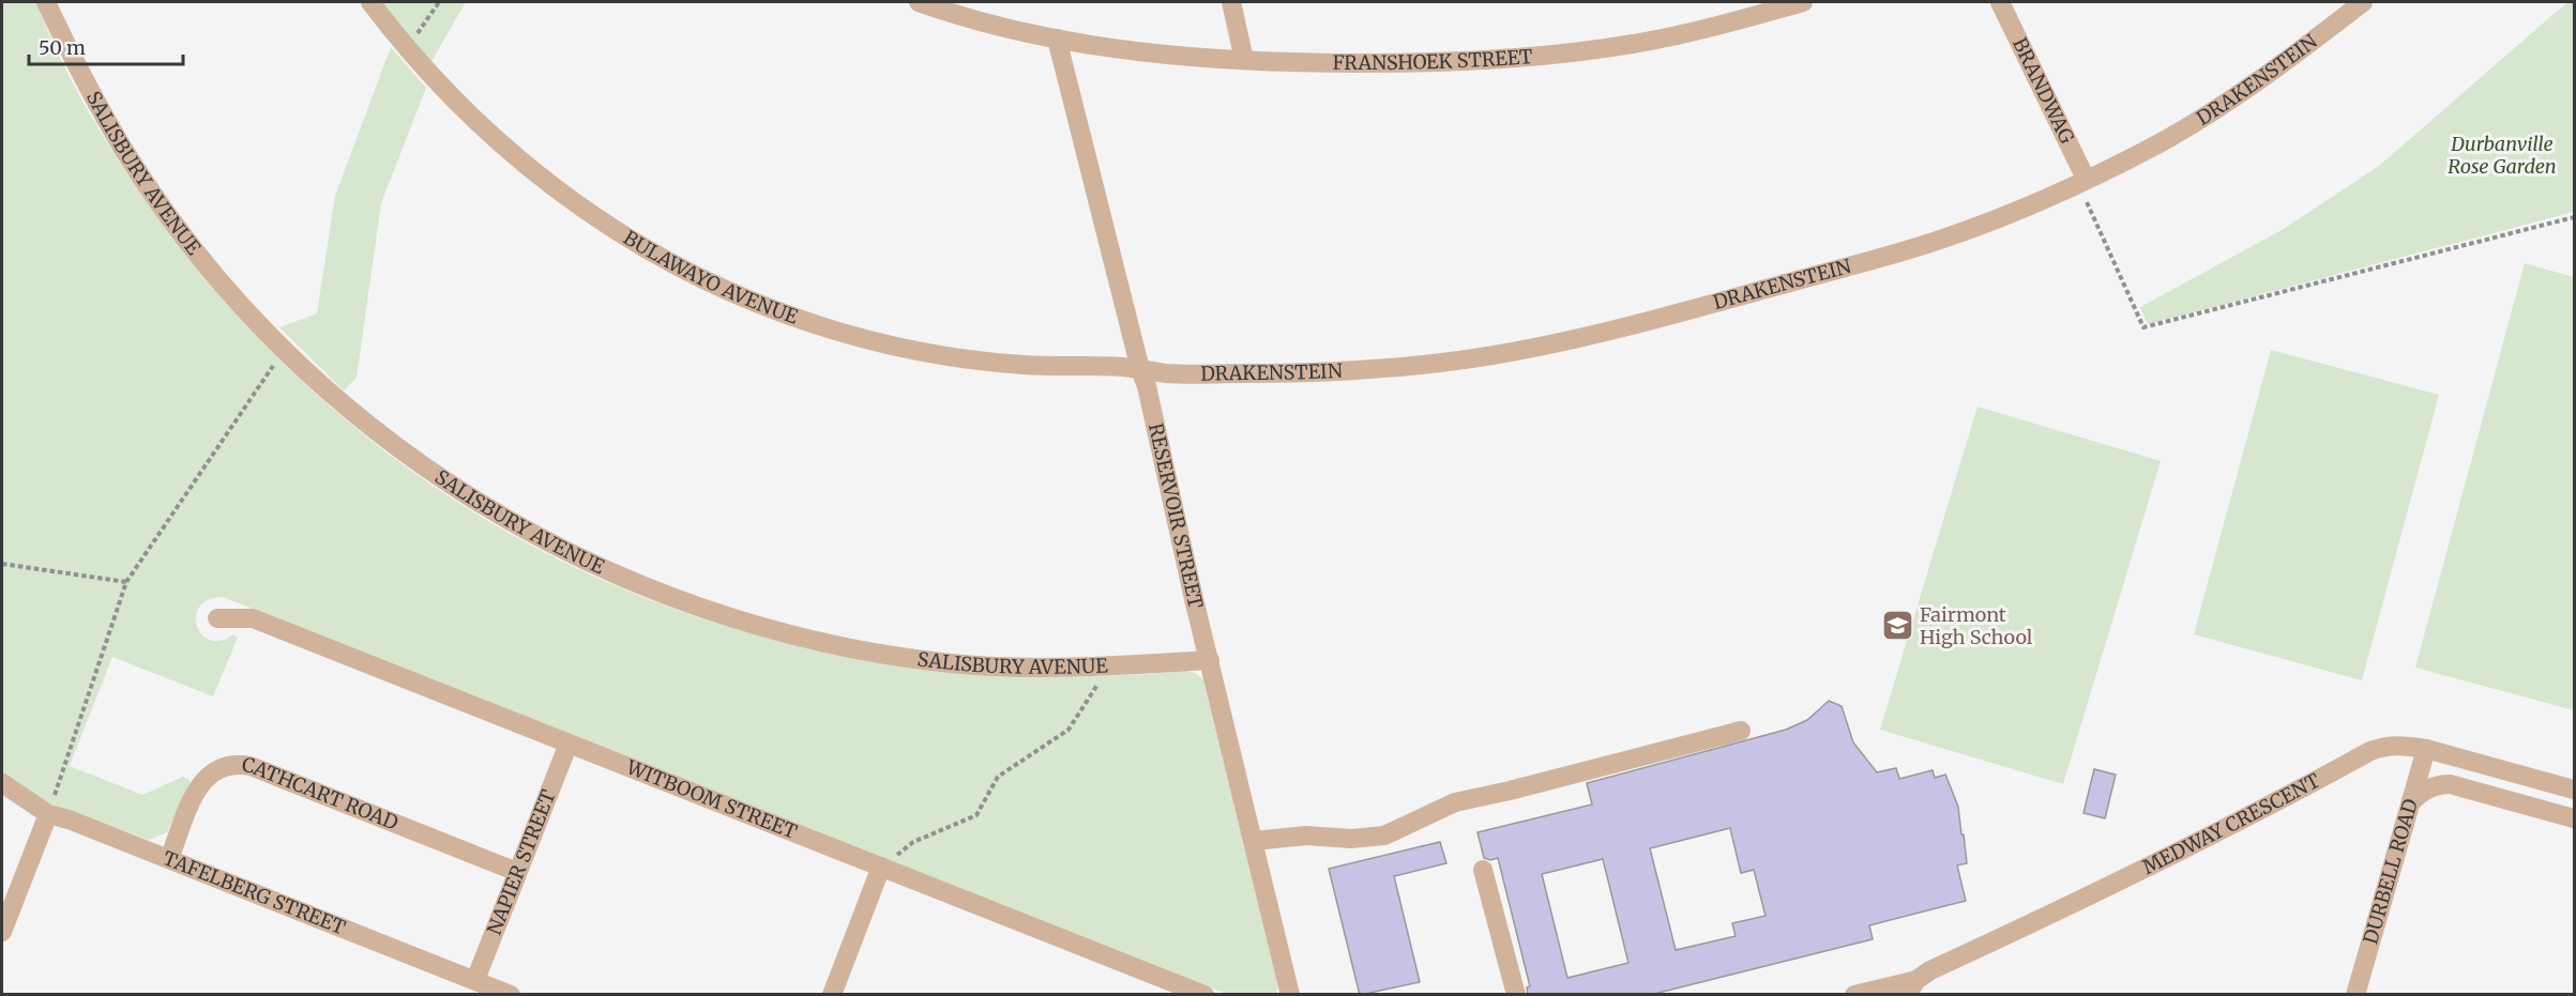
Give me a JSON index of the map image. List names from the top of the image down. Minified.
{"streets":{"street":["FRANSHOEK STREET","DRAKENSTEIN","BRANDWAG","SALISBURY AVENUE","BULAWAYO AVENUE","RESERVOIR STREET","CATHCART ROAD","WITBOOM STREET","MEDWAY CRESCENT","NAPIER STREET","DURBELL ROAD","TAFELBERG STREET"]},"crossings":[["FRANSHOEK STREET","RESERVOIR STREET"],["DRAKENSTEIN","BRANDWAG"],["DRAKENSTEIN","BULAWAYO AVENUE"],["DRAKENSTEIN","RESERVOIR STREET"],["SALISBURY AVENUE","RESERVOIR STREET"],["BULAWAYO AVENUE","RESERVOIR STREET"],["CATHCART ROAD","NAPIER STREET"],["CATHCART ROAD","TAFELBERG STREET"],["WITBOOM STREET","NAPIER STREET"],["MEDWAY CRESCENT","DURBELL ROAD"],["NAPIER STREET","TAFELBERG STREET"]],"parks":["Durbanville Rose Garden"],"places":{"school or university":["Fairmont High School"]},"scale_bar":"50 m"}
